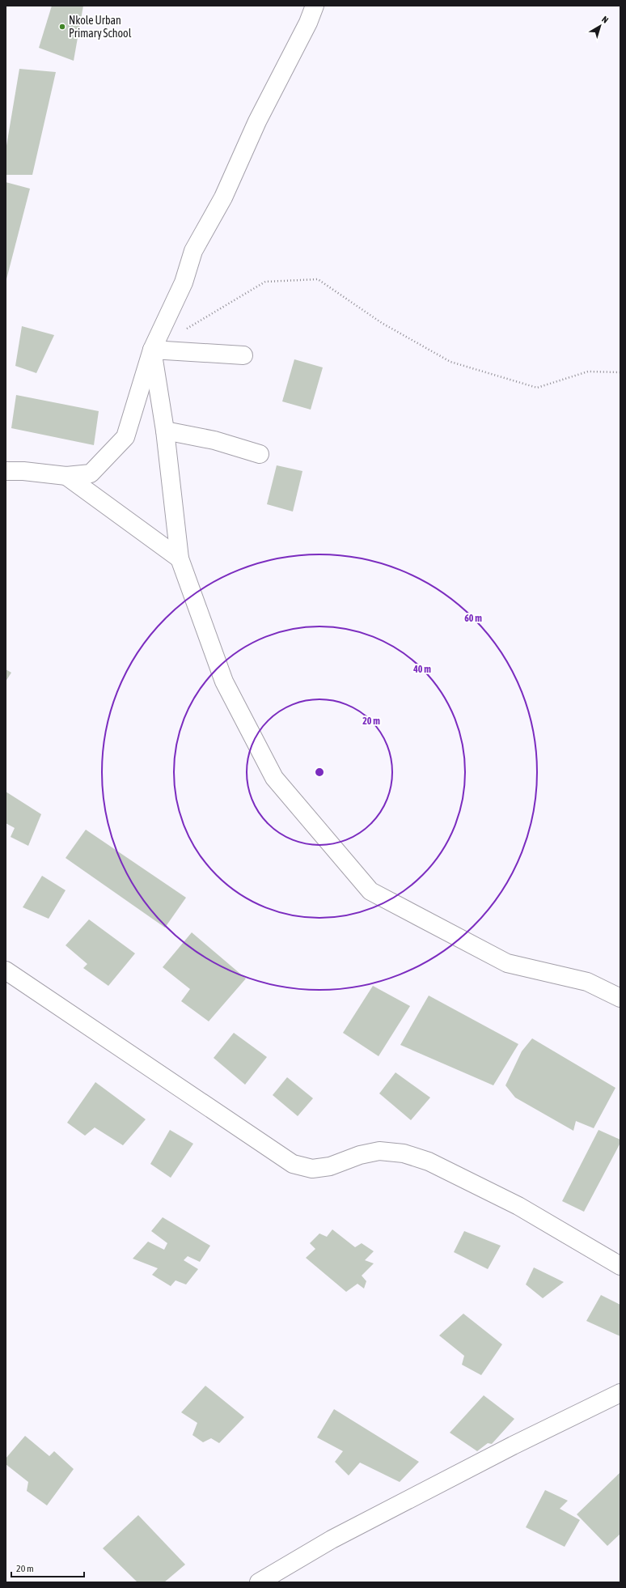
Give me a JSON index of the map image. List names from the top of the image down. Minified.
{"places":["Nkole Urban Primary School"],"scale_bar":"20 m","north":"top right","rings":["60 m","40 m","20 m"]}
